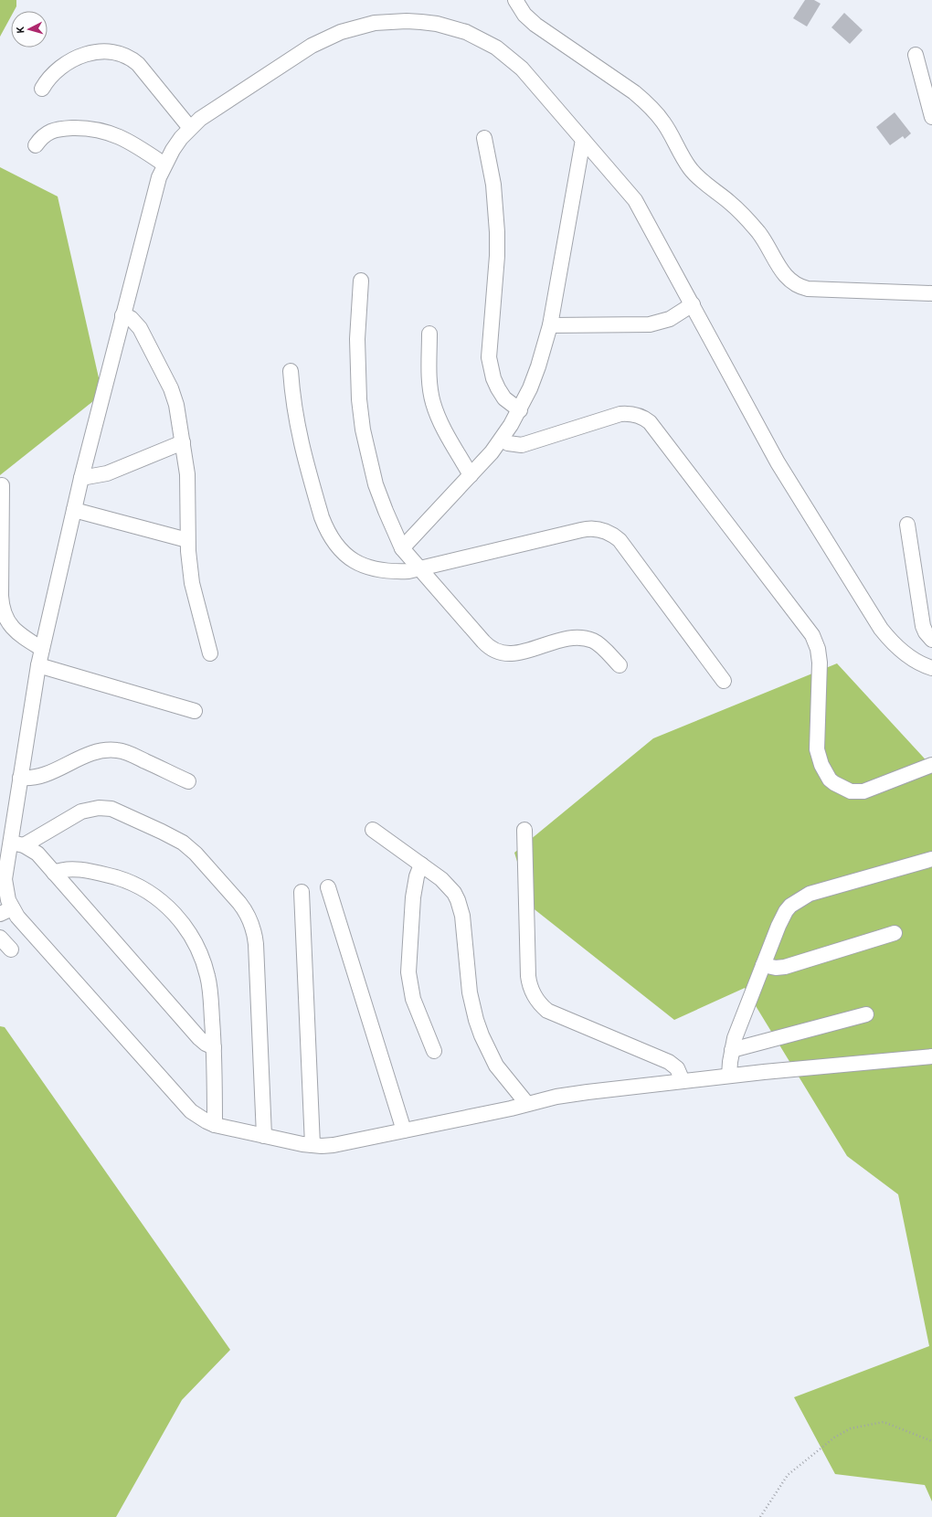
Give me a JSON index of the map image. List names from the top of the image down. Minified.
{"north":"left"}
